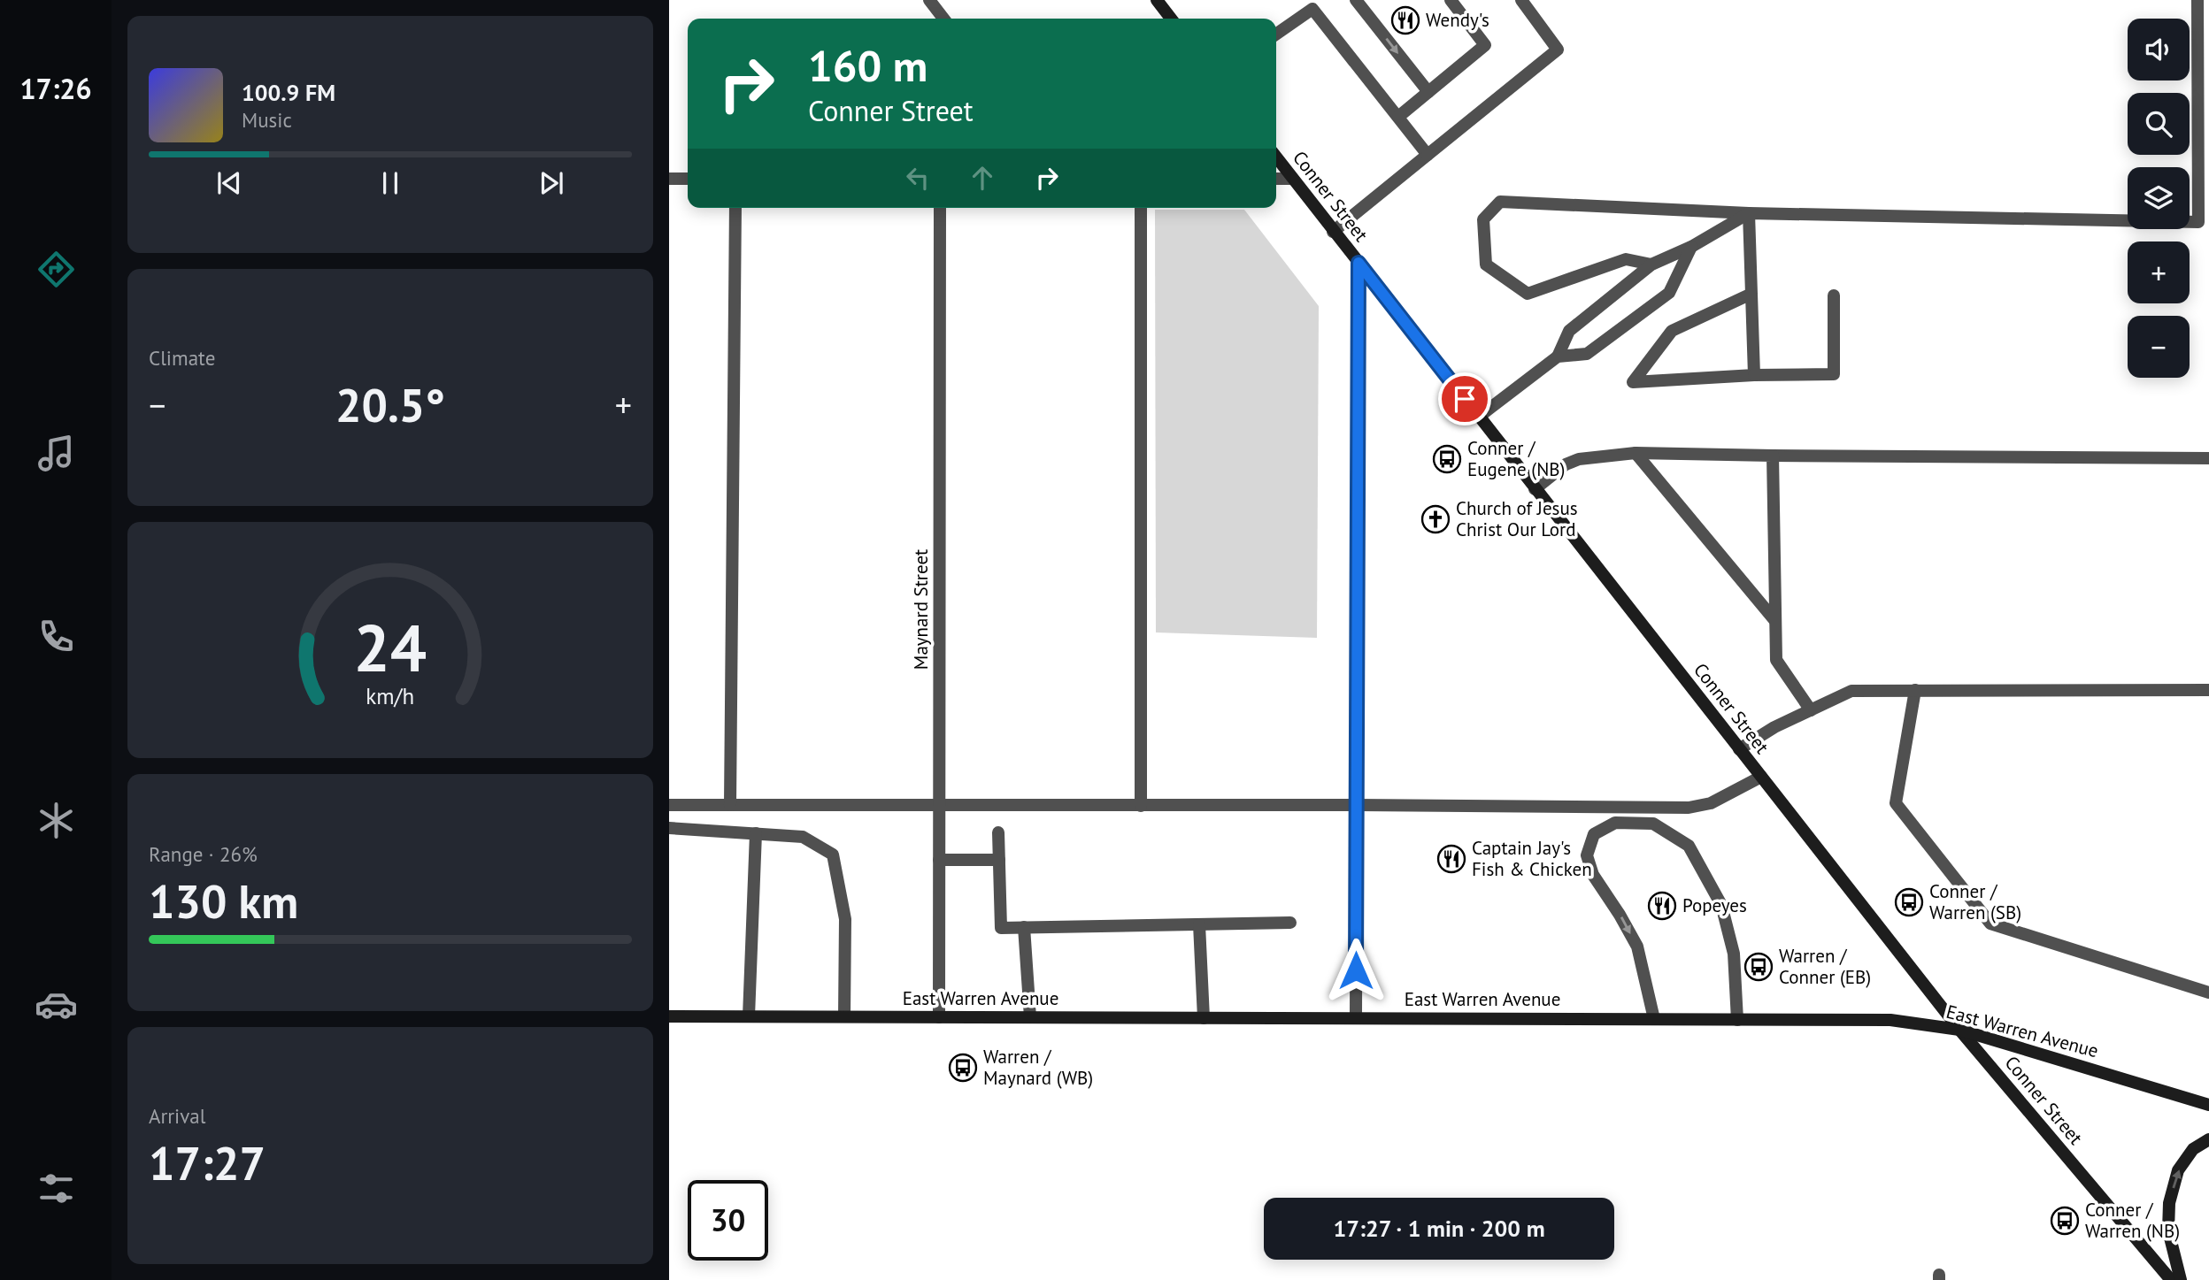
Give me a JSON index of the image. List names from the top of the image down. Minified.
{"streets":{"main road":["Conner Street","East Warren Avenue"],"street":["Maynard Street"]},"crossings":[["Conner Street","East Warren Avenue"],["Maynard Street","East Warren Avenue"]],"places":{"restaurant":["Wendy's","Captain Jay's Fish & Chicken","Popeyes"],"bus stop":["Conner / Eugene (NB)","Conner / Warren (SB)","Warren / Conner (EB)","Warren / Maynard (WB)","Conner / Warren (NB)"],"church":["Church of Jesus Christ Our Lord"]},"page":{"tabs":"17:26","map_buttons":["+","−"],"turn":["160 m","Conner Street"],"song":["100.9 FM","Music"],"tile":["Climate",["Range · 26%","130 km"],["Arrival","17:27"]],"heat":["−","20.5°","+"],"limit":"30","trip":"17:27 · 1 min · 200 m","gauge":["24","km/h"]}}
